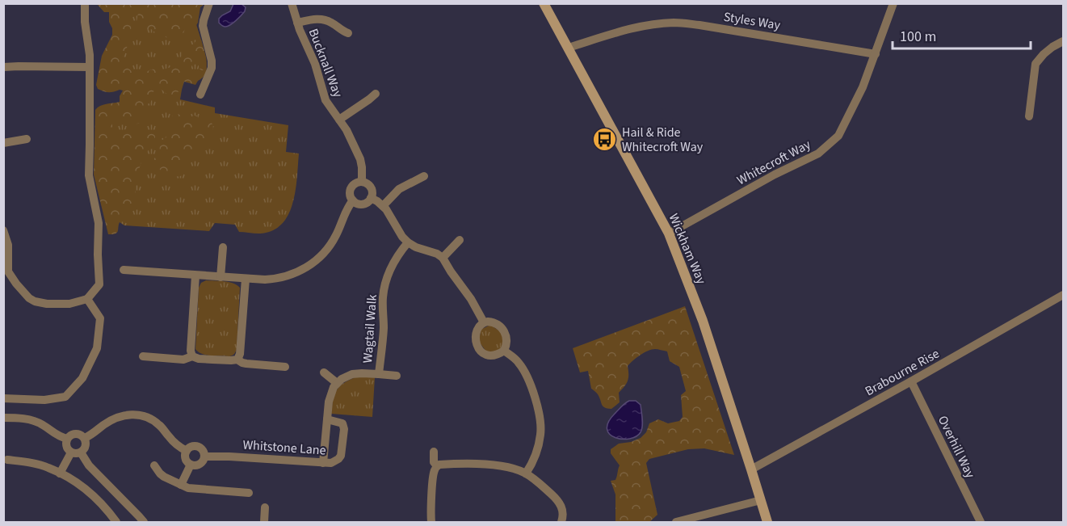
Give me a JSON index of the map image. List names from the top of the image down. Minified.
{"streets":{"street":["Styles Way","Bucknall Way","Whitecroft Way","Wickham Way","Wagtail Walk","Brabourne Rise","Overhill Way","Whitstone Lane"]},"crossings":[["Styles Way","Whitecroft Way"],["Styles Way","Wickham Way"],["Bucknall Way","Wagtail Walk"],["Whitecroft Way","Wickham Way"],["Wickham Way","Brabourne Rise"],["Brabourne Rise","Overhill Way"]],"places":{"bus stop":["Hail & Ride Whitecroft Way"]},"scale_bar":"100 m"}
